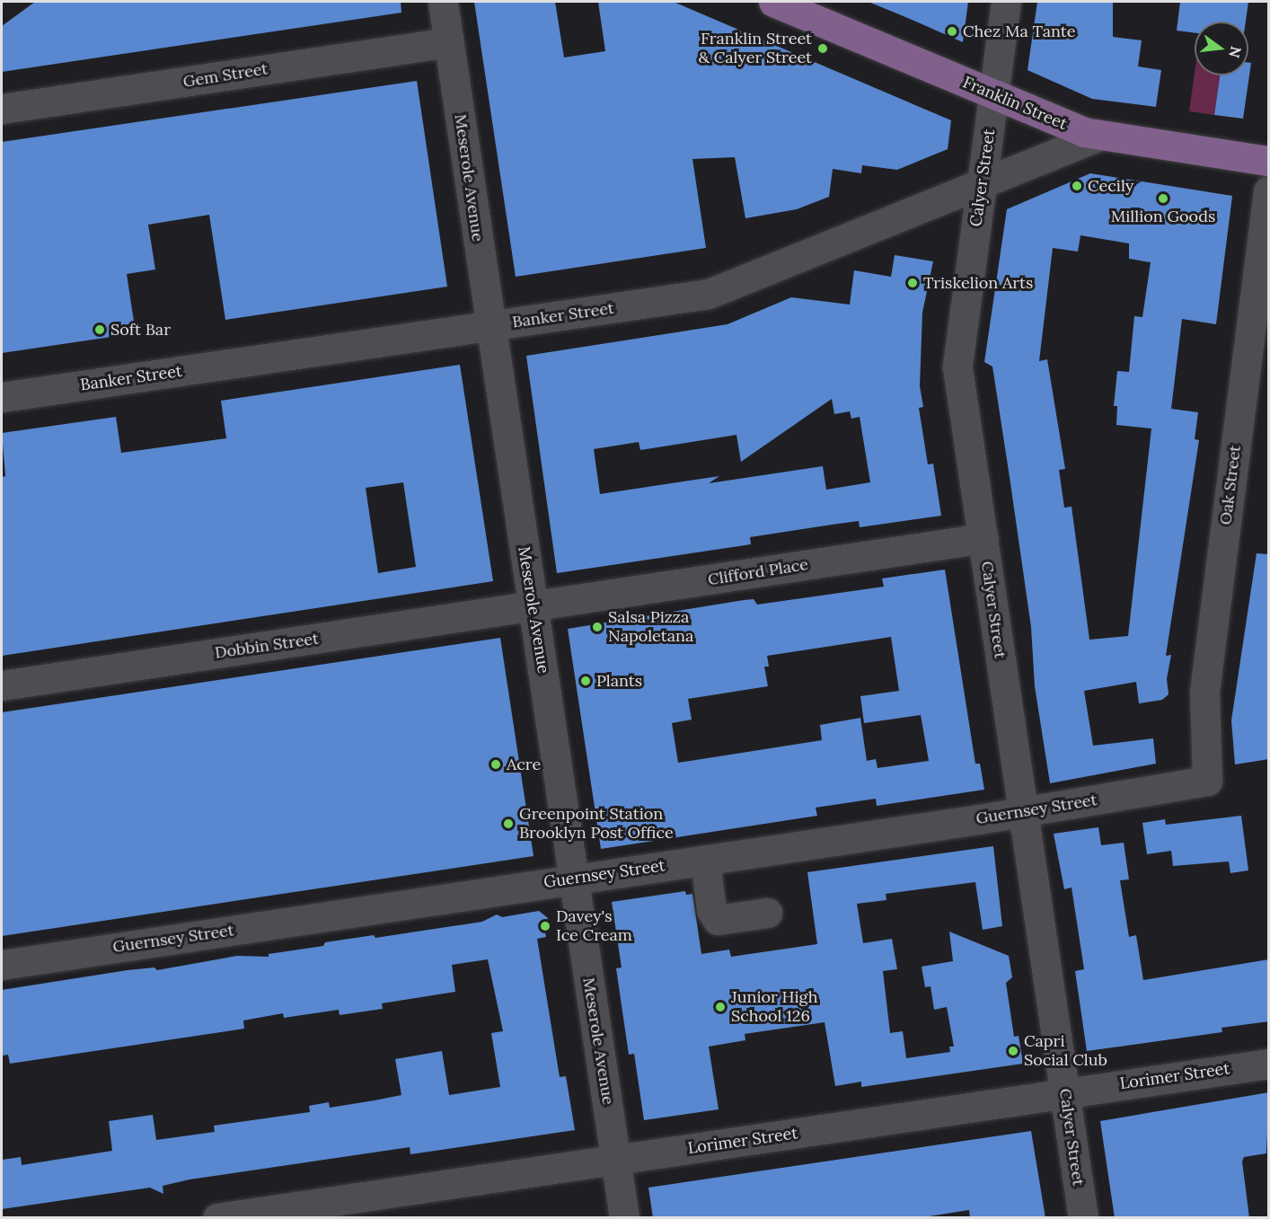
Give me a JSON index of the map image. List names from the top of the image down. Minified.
{"streets":{"main road":["Franklin Street"],"street":["Gem Street","Meserole Avenue","Calyer Street","Banker Street","Oak Street","Clifford Place","Dobbin Street","Guernsey Street","Lorimer Street"]},"crossings":[["Gem Street","Meserole Avenue"],["Franklin Street","Calyer Street"],["Franklin Street","Banker Street"],["Meserole Avenue","Banker Street"],["Meserole Avenue","Clifford Place"],["Meserole Avenue","Dobbin Street"],["Meserole Avenue","Guernsey Street"],["Meserole Avenue","Lorimer Street"],["Calyer Street","Banker Street"],["Calyer Street","Clifford Place"],["Calyer Street","Guernsey Street"],["Calyer Street","Lorimer Street"],["Oak Street","Guernsey Street"],["Clifford Place","Dobbin Street"]],"places":["Chez Ma Tante","Franklin Street & Calyer Street","Cecily","Million Goods","Triskelion Arts","Soft Bar","Salsa Pizza Napoletana","Plants","Acre","Greenpoint Station Brooklyn Post Office","Davey's Ice Cream","Junior High School 126","Capri Social Club"],"north":"right"}
